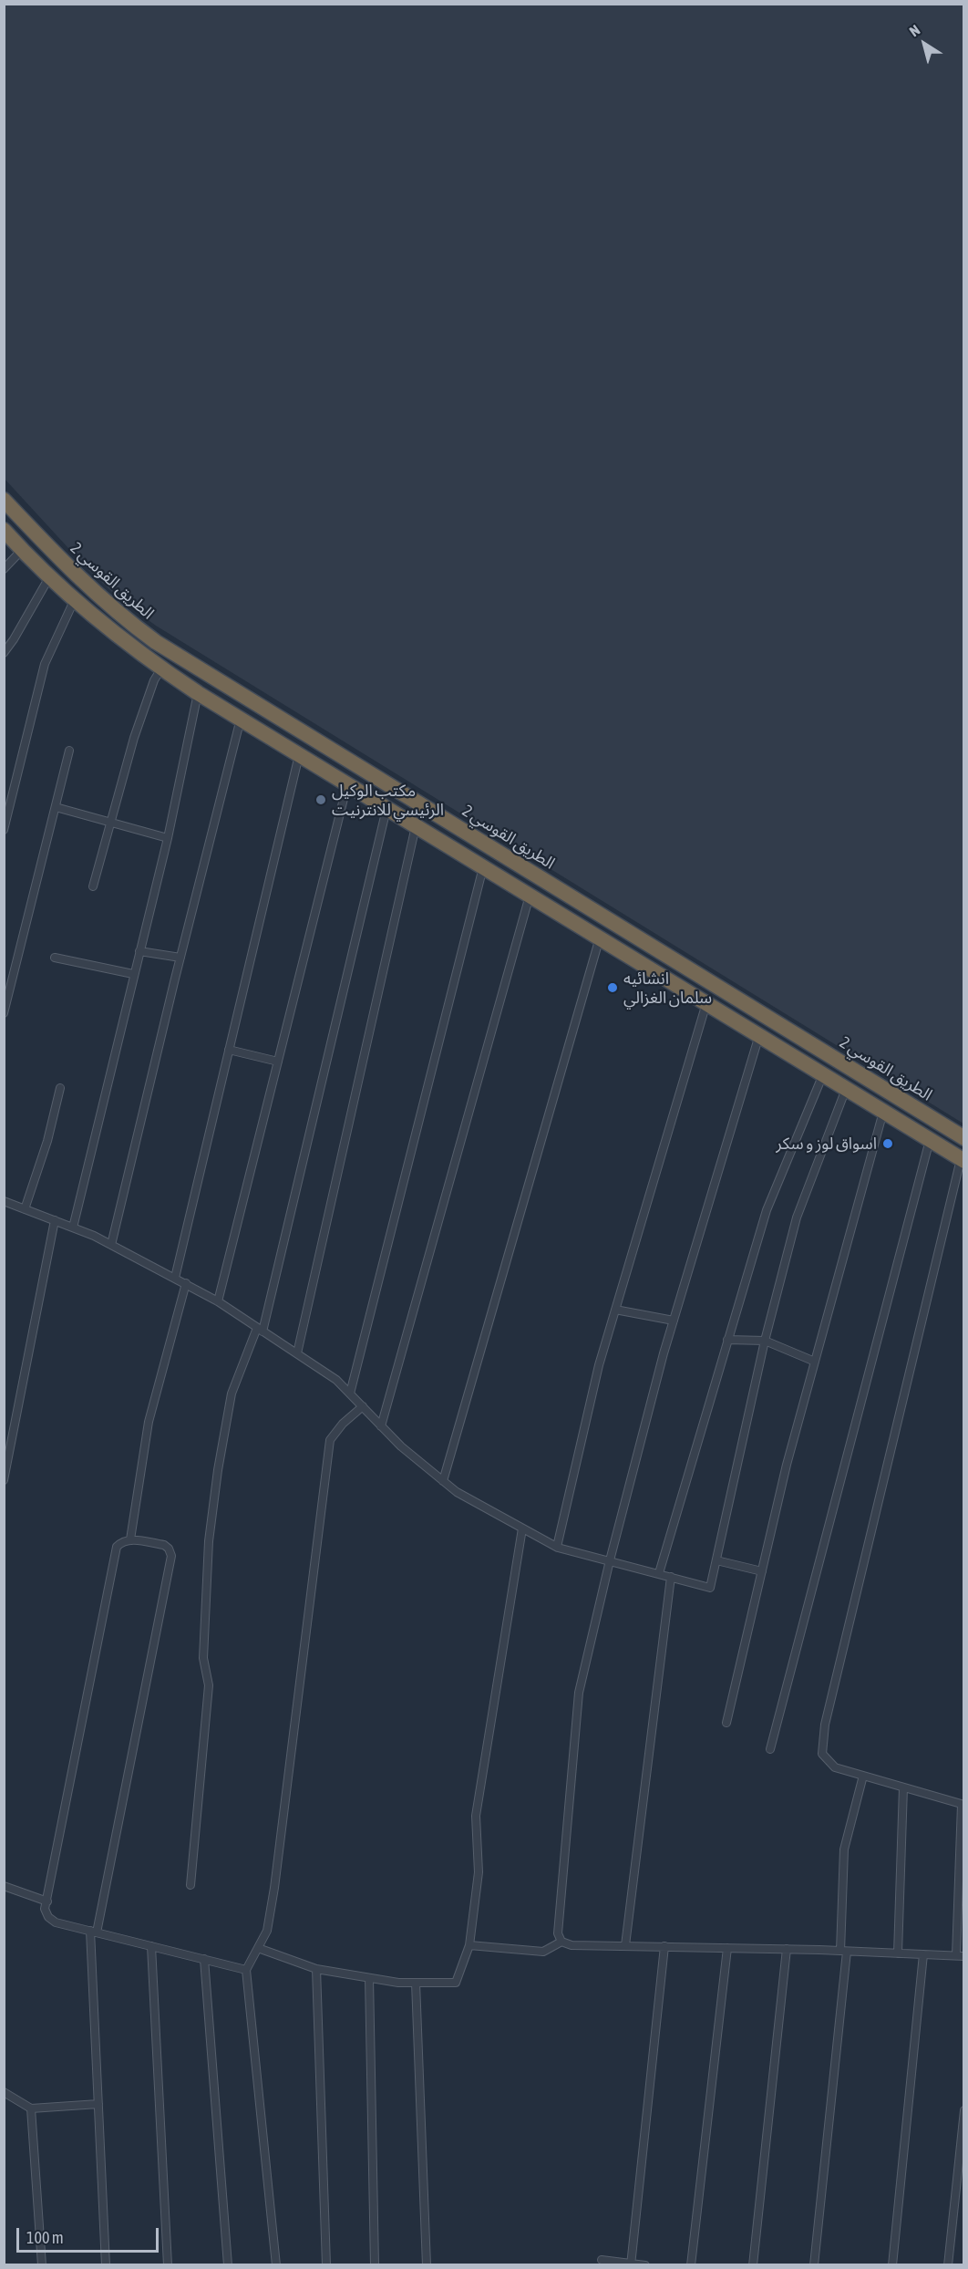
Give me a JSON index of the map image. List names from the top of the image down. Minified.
{"streets":{"highway":["الطريق القوسي 2"]},"places":["مكتب الوكيل الرئيسي للانترنيت","انشائيه سلمان الغزالي","اسواق لوز و سكر"],"scale_bar":"100 m","north":"top left"}
